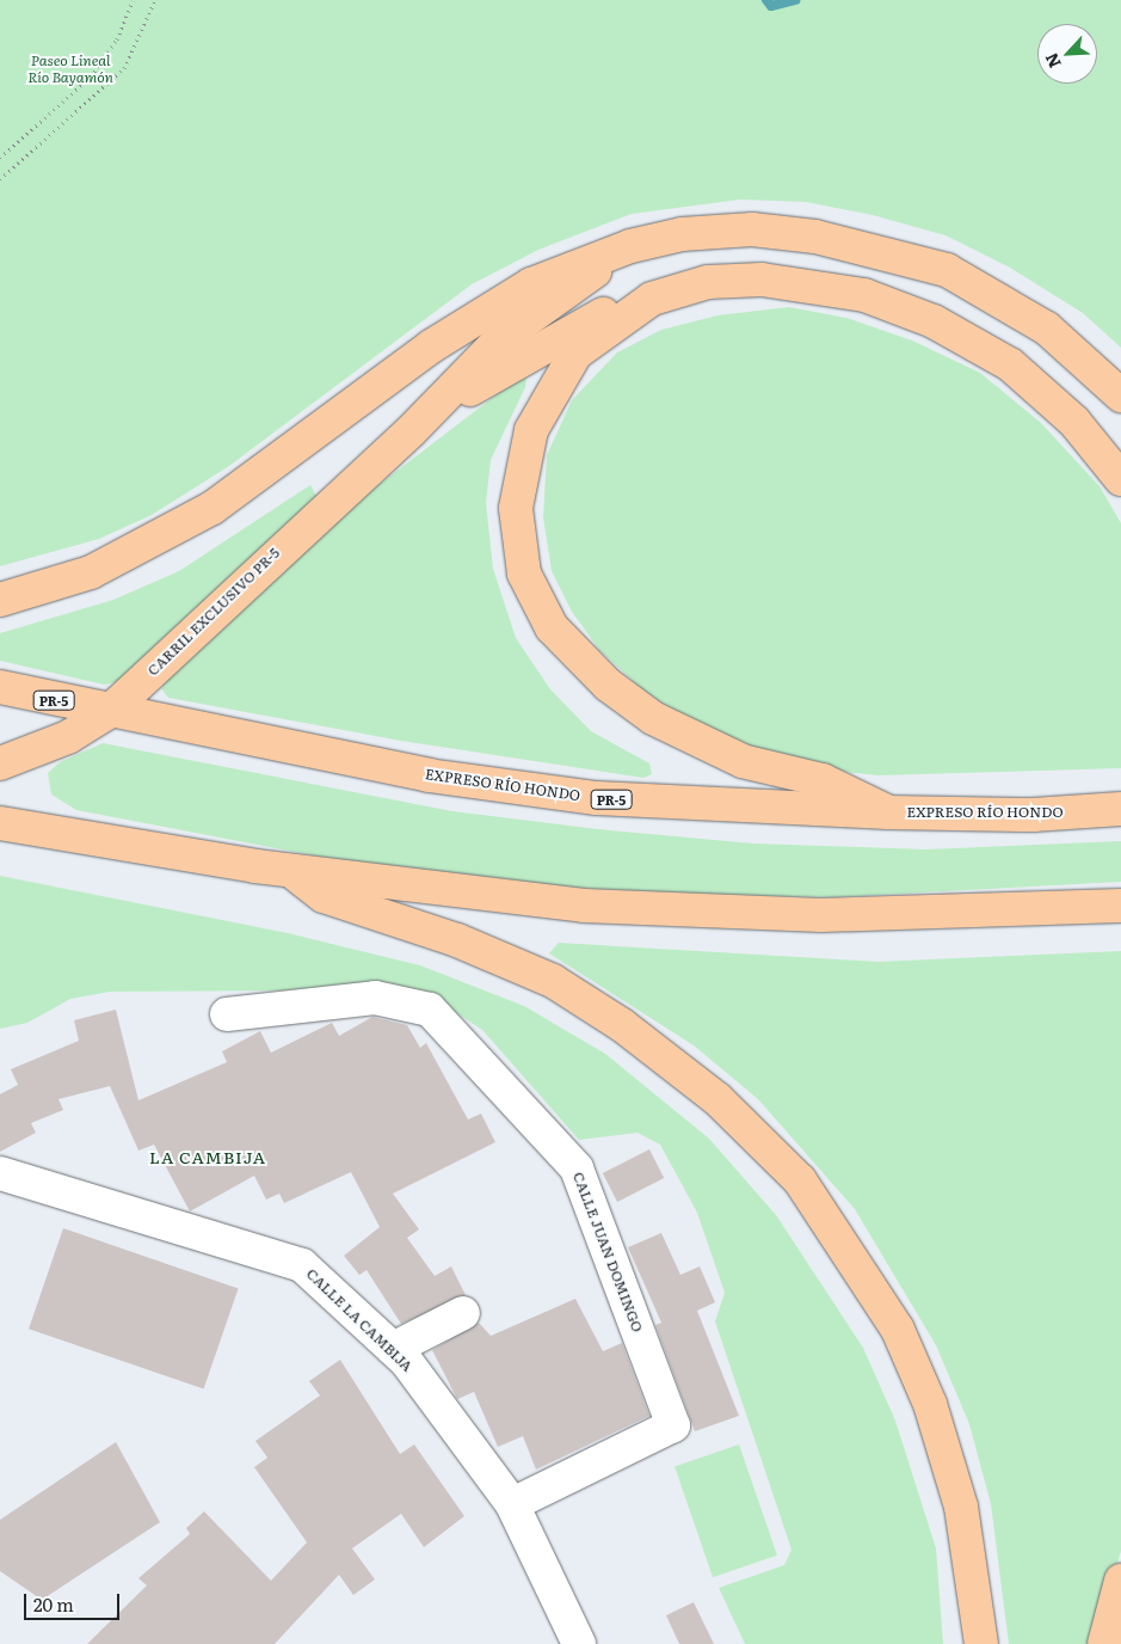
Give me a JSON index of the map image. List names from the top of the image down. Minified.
{"streets":{"highway":["CARRIL EXCLUSIVO PR-5","PR-5","EXPRESO RÍO HONDO"],"street":["CALLE JUAN DOMINGO","CALLE LA CAMBIJA"]},"crossings":[["CARRIL EXCLUSIVO PR-5","EXPRESO RÍO HONDO"],["CALLE JUAN DOMINGO","CALLE LA CAMBIJA"]],"districts":["LA CAMBIJA"],"parks":["Paseo Lineal Río Bayamón"],"scale_bar":"20 m","north":"bottom left"}
